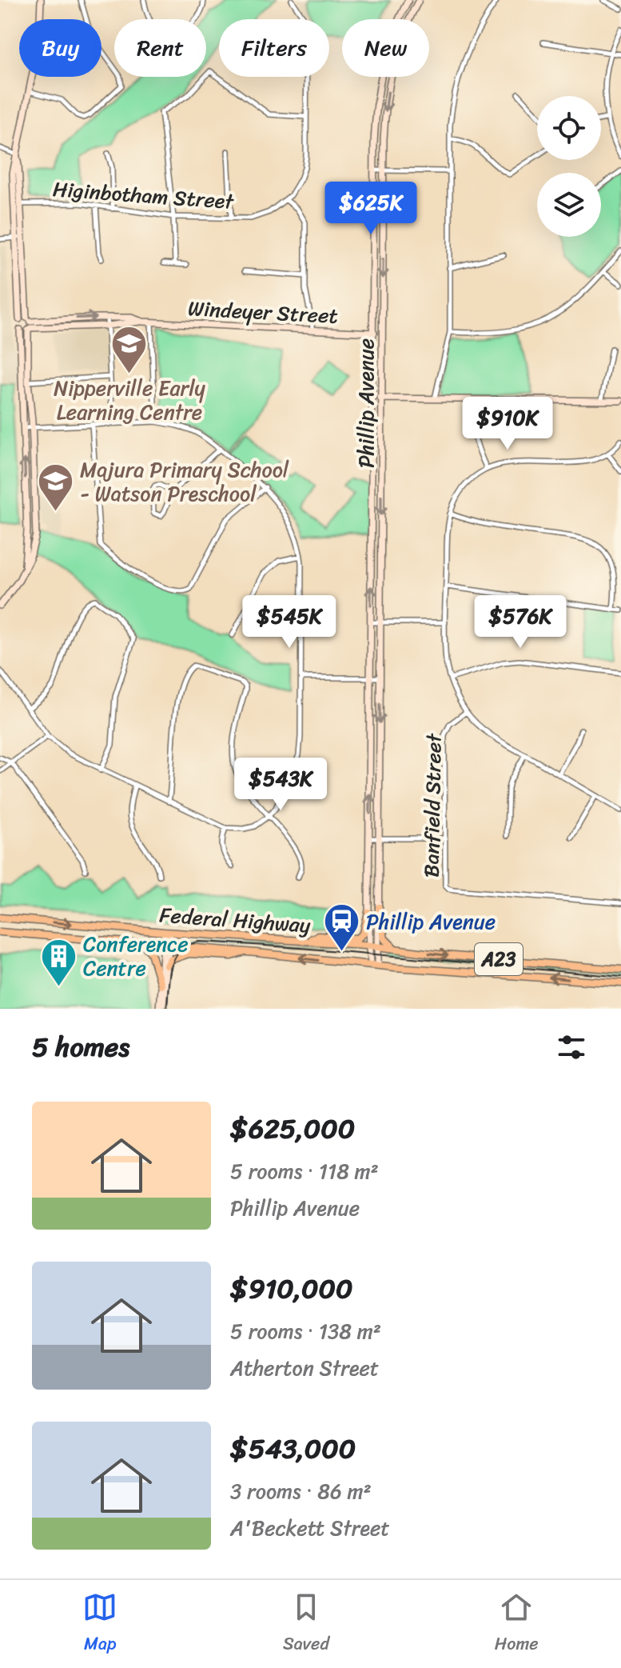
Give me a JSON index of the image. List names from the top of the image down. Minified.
{"streets":{"highway":["Federal Highway","A23"],"main road":["Windeyer Street","Phillip Avenue"],"street":["Higinbotham Street","Banfield Street"]},"crossings":[["Windeyer Street","Phillip Avenue"],["Phillip Avenue","Federal Highway"]],"places":{"school or university":["Nipperville Early Learning Centre","Majura Primary School - Watson Preschool"],"station":["Phillip Avenue"],"building":["Conference Centre"]},"page":{"chip":["Buy","Rent","Filters","New"],"price":["$625K","$910K","$545K","$576K","$543K"],"heading":"5 homes","list":[{"name":"$625,000","note":"5 rooms · 118 m² · Phillip Avenue"},{"name":"$910,000","note":"5 rooms · 138 m² · Atherton Street"},{"name":"$543,000","note":"3 rooms · 86 m² · A'Beckett Street"}],"tabs":["Map","Saved","Home"]}}
